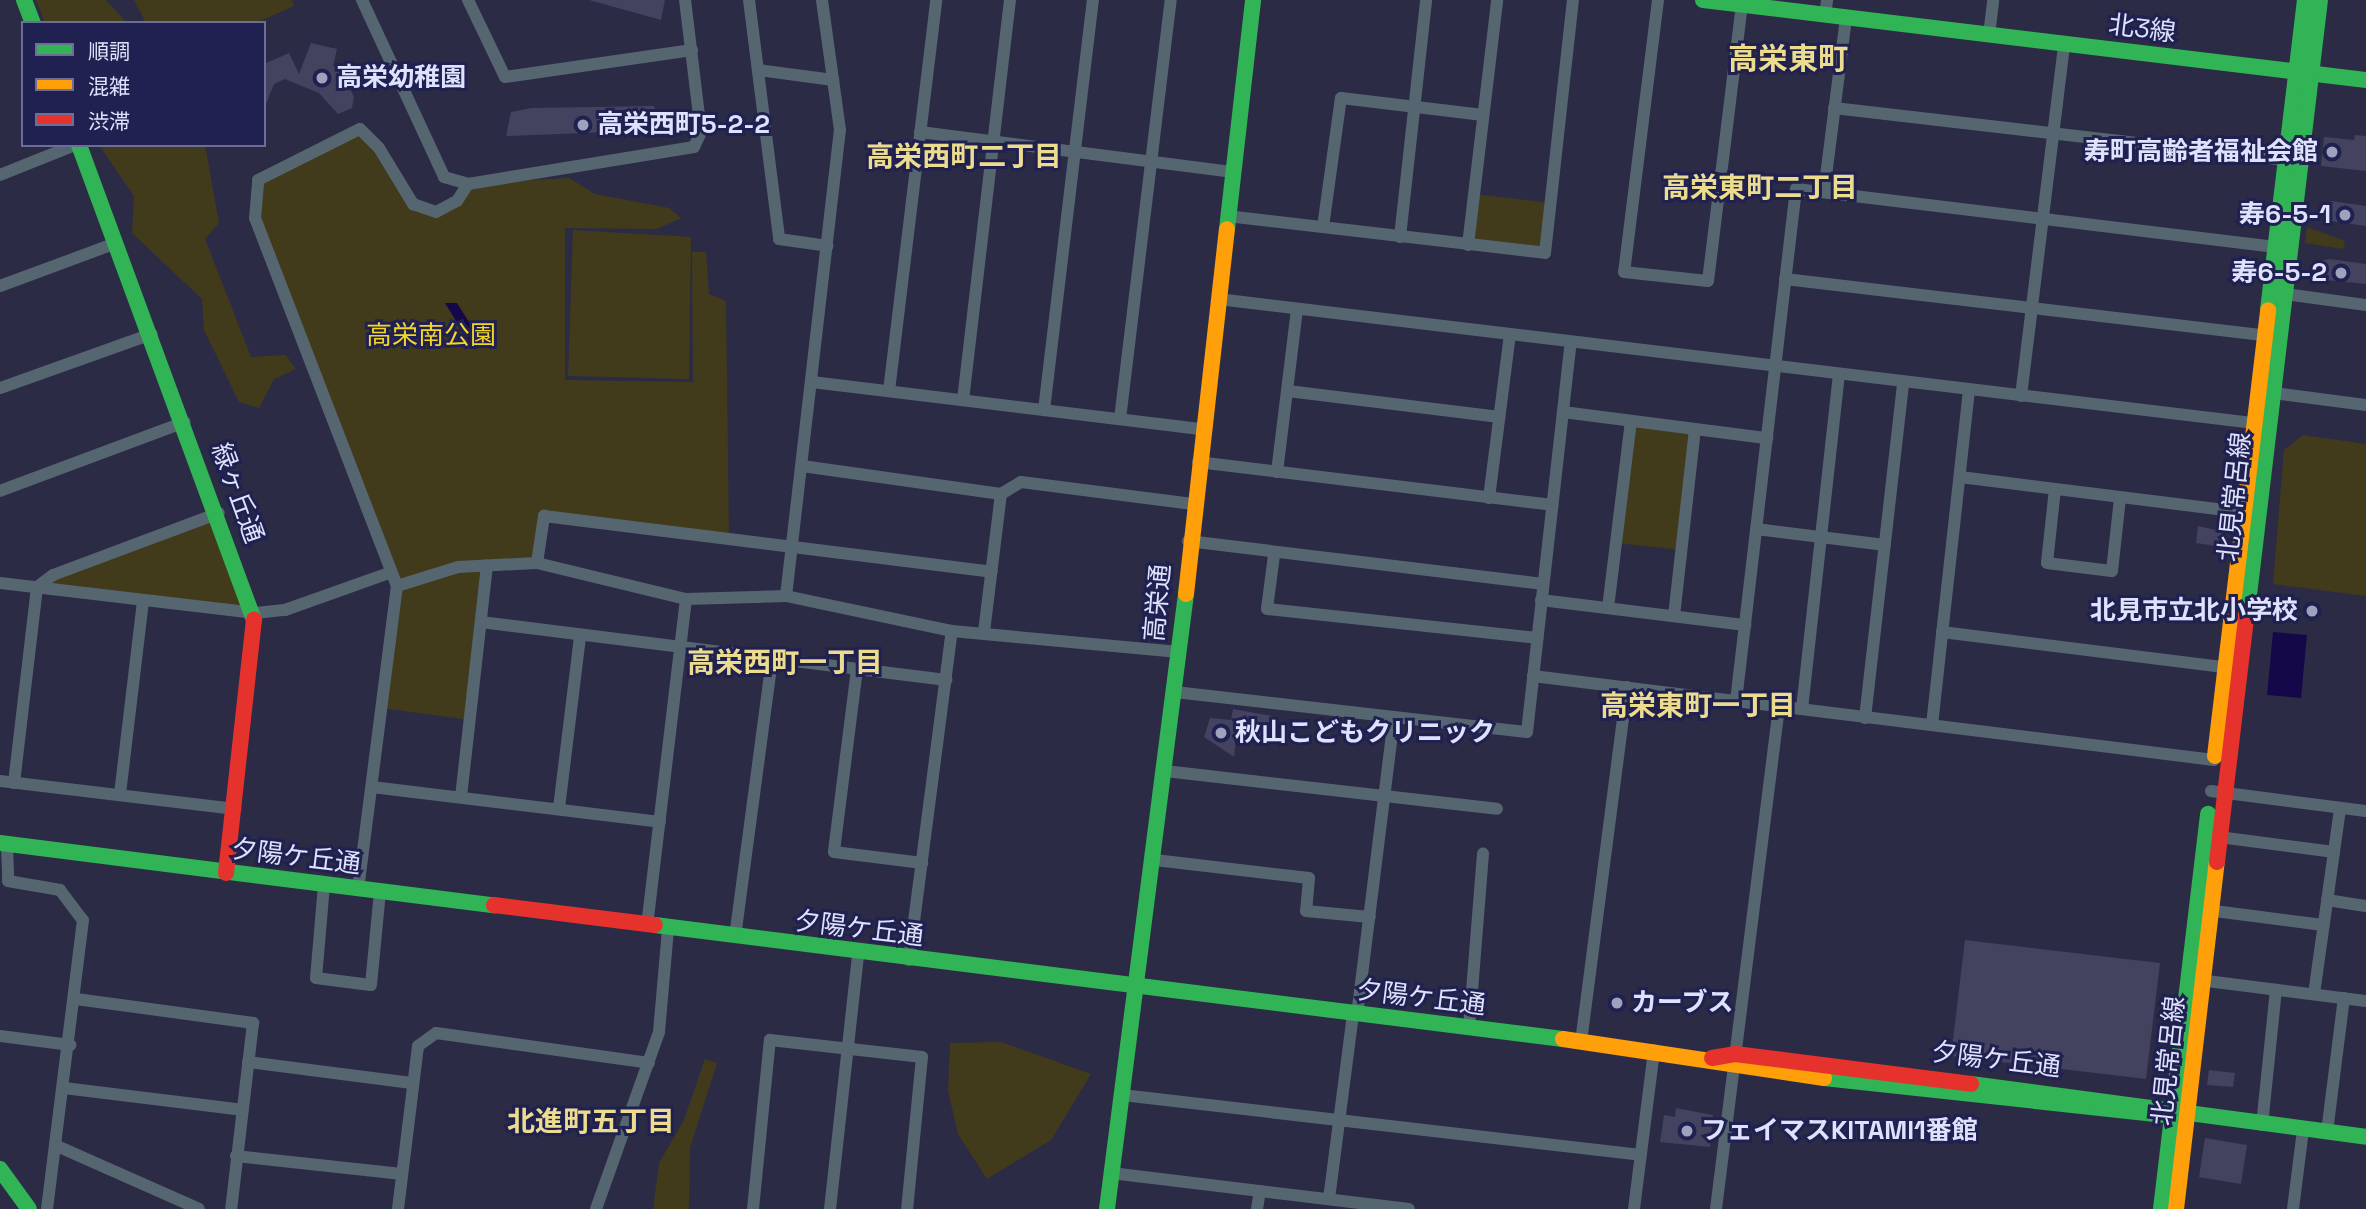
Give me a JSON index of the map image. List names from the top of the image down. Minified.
{"streets":{"street":["北3線","緑ヶ丘通","北見常呂線","高栄通","夕陽ケ丘通"]},"crossings":[["北3線","北見常呂線"],["緑ヶ丘通","夕陽ケ丘通"],["北見常呂線","夕陽ケ丘通"],["高栄通","夕陽ケ丘通"]],"districts":["高栄東町","高栄西町二丁目","高栄東町二丁目","高栄西町一丁目","高栄東町一丁目","北進町五丁目"],"parks":["高栄南公園"],"places":["高栄幼稚園","高栄西町5-2-2","寿町高齢者福祉会館","寿6-5-1","寿6-5-2","北見市立北小学校","秋山こどもクリニック","カーブス","フェイマスKITAMI1番館"],"legend":["順調","混雑","渋滞"]}
